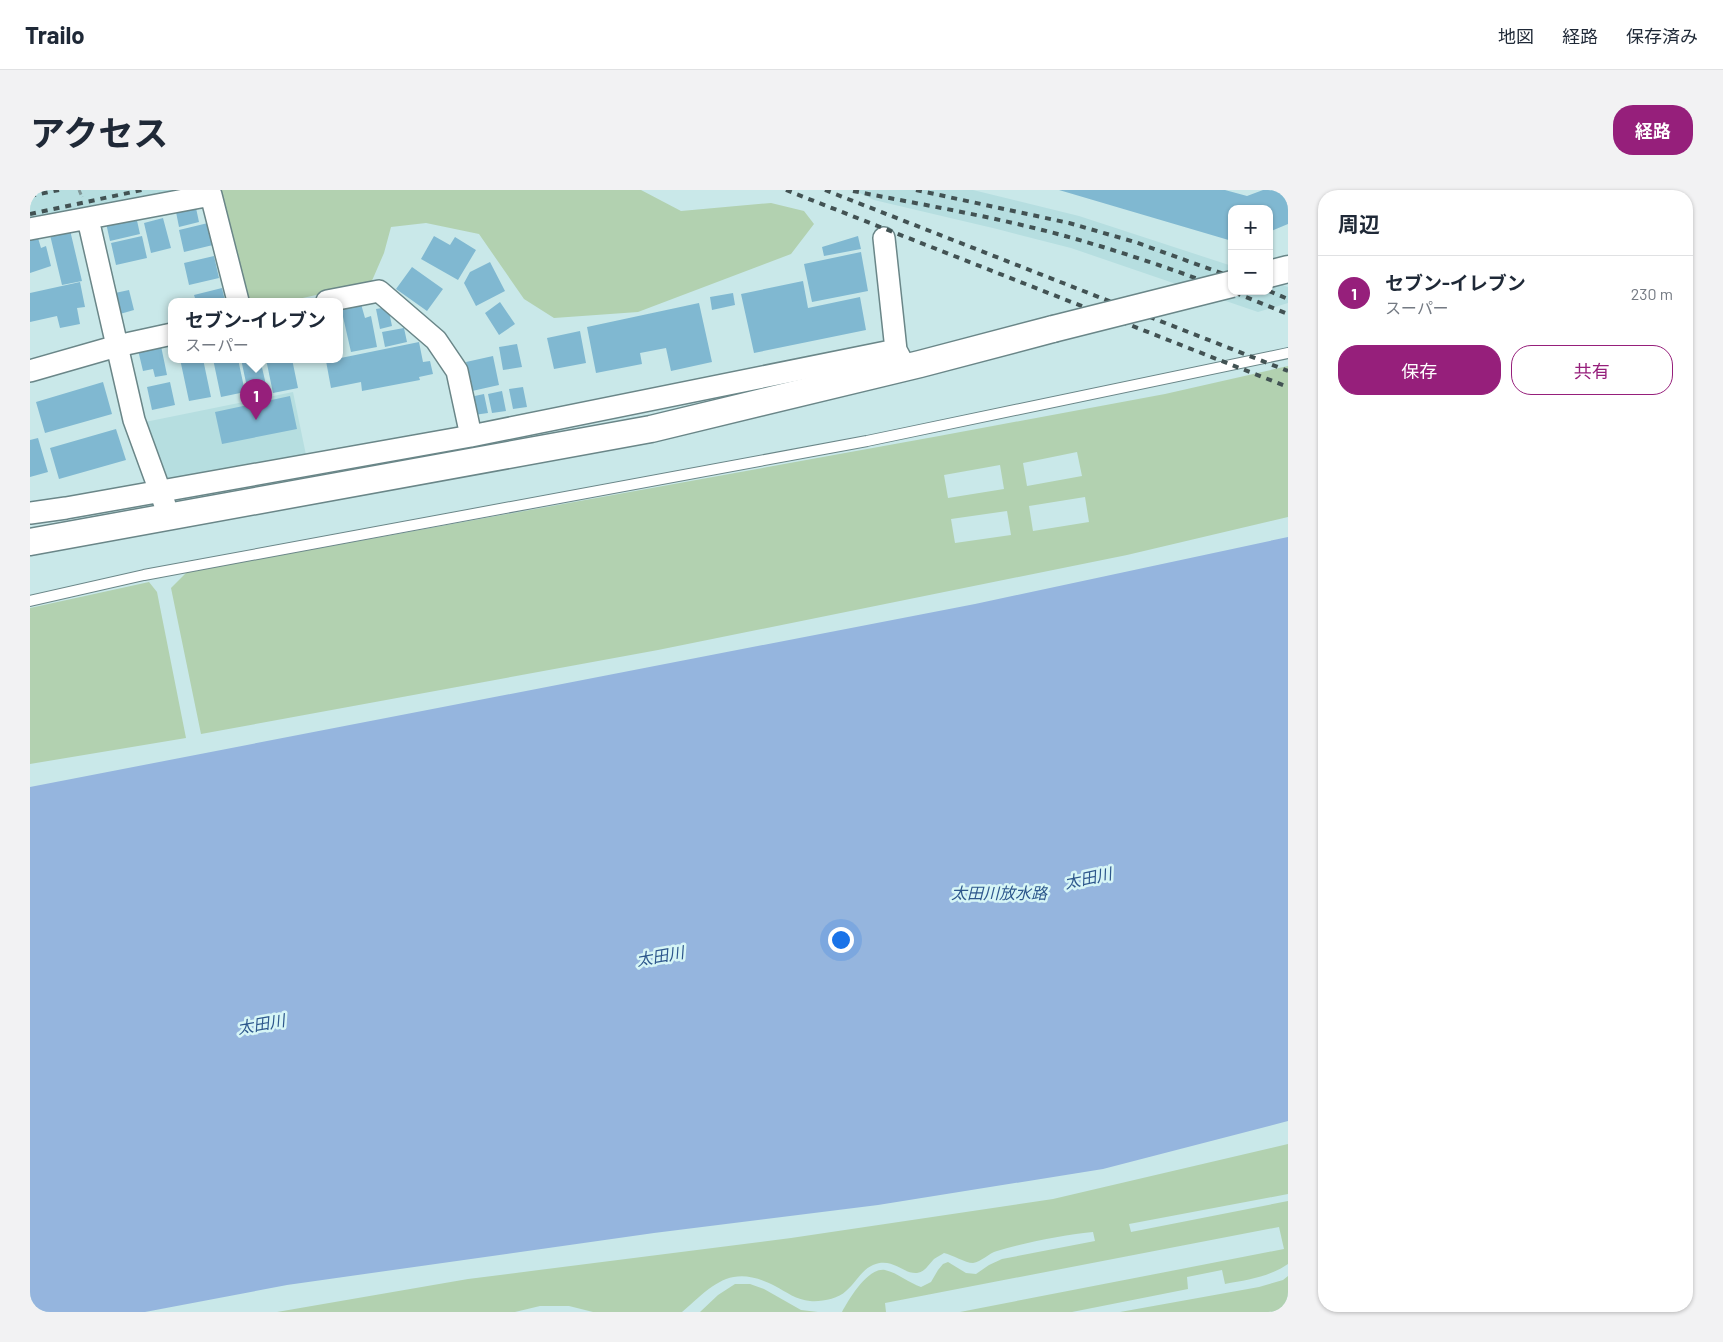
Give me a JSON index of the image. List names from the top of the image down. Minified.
{"water":["太田川","太田川放水路"],"page":{"header":"Trailo","nav":["地図","経路","保存済み"],"title":"アクセス","buttons":["経路",["保存","共有"]],"heading":"周辺","map_buttons":["+","−"],"list":[{"mark":"1","name":"セブン-イレブン","note":"スーパー","value":"230 m"}],"popup":["セブン-イレブン","スーパー"],"pins":"1"}}
